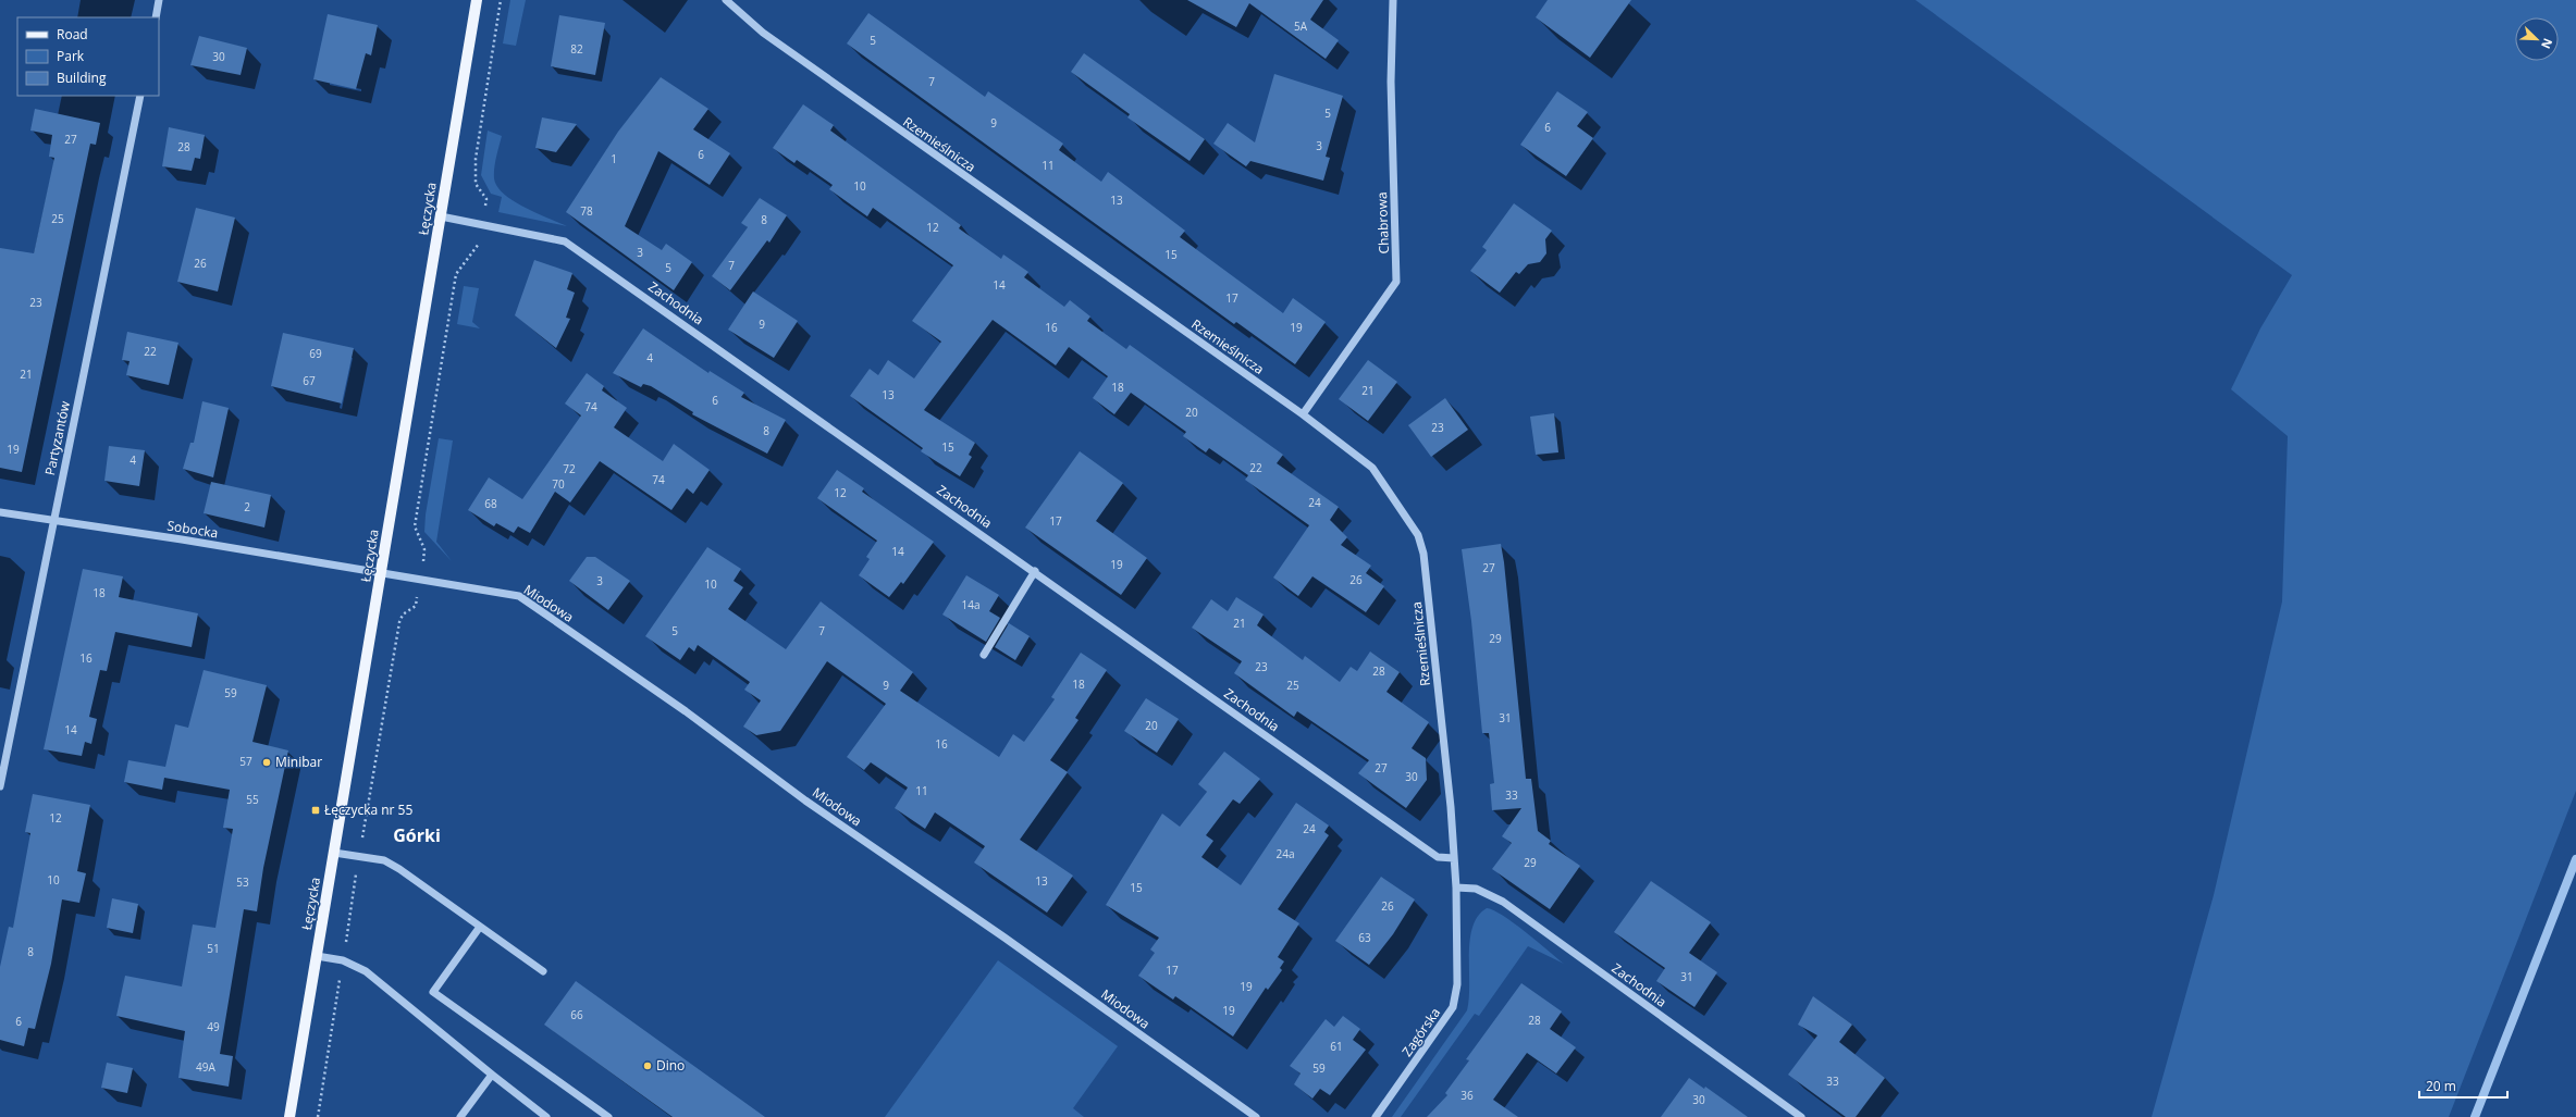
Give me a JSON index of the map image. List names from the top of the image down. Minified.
{"streets":{"main road":["Łęczycka"],"street":["Rzemieślnicza","Chabrowa","Zachodnia","Partyzantów","Sobocka","Miodowa","Zagórska"]},"crossings":[["Rzemieślnicza","Chabrowa"],["Rzemieślnicza","Zachodnia"],["Rzemieślnicza","Zagórska"],["Łęczycka","Zachodnia"],["Łęczycka","Sobocka"],["Łęczycka","Miodowa"],["Zachodnia","Zagórska"],["Partyzantów","Sobocka"],["Sobocka","Miodowa"]],"districts":["Górki"],"places":{"other":["Minibar","Dino"],"transit":["Łęczycka nr 55"]},"house_numbers":["5A","5","82","30","7","5","9","6","27","3","28","6","1","11","10","13","78","25","8","12","3","15","26","7","5","14","17","23","9","16","19","22","69","4","21","67","18","21","13","6","74","20","23","8","15","19","4","22","72","74","70","12","24","68","2","17","14","19","27","26","3","10","18","14a","21","5","7","29","16","23","28","18","9","25","59","31","20","14","16","57","27","30","11","33","55","12","24","24a","29","10","13","53","15","26","63","51","8","17","31","19","19","66","28","6","49","61","49A","59","33","36","30"],"legend":["Road","Park","Building"],"scale_bar":"20 m","north":"bottom right"}
